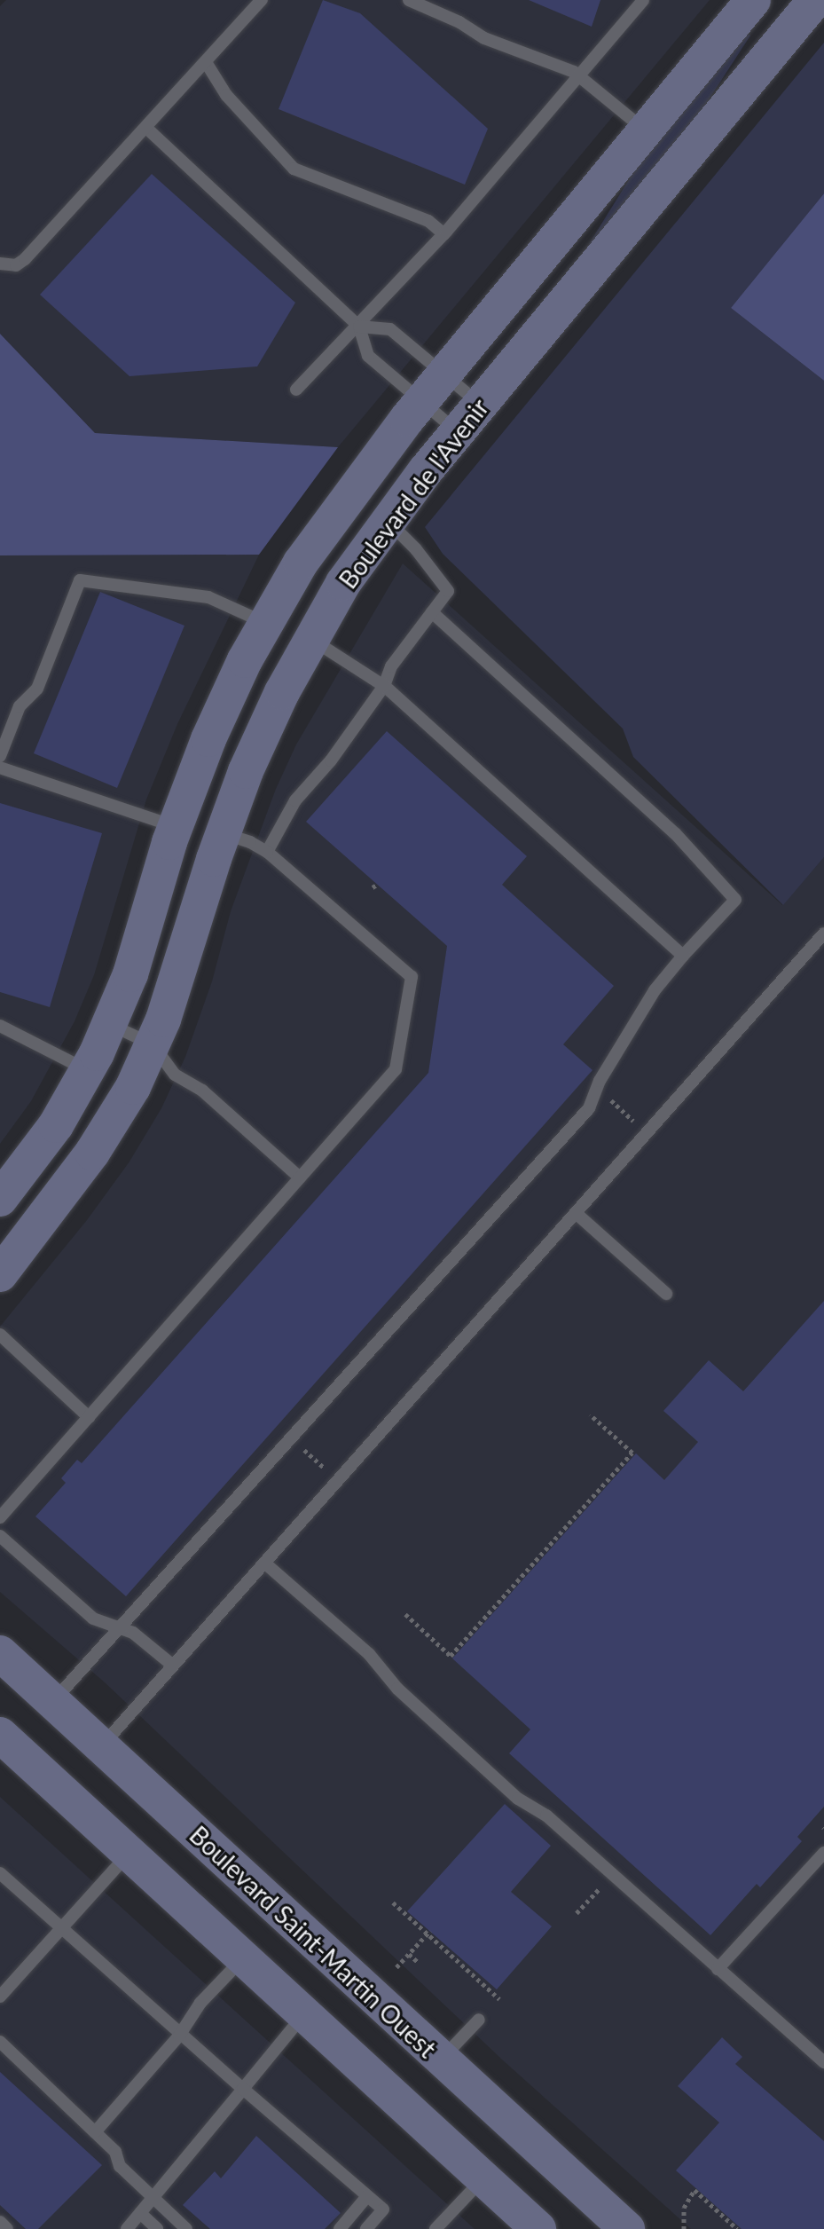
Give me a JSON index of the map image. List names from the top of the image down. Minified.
{"streets":{"street":["Boulevard de l'Avenir","Boulevard Saint-Martin Ouest"]}}
